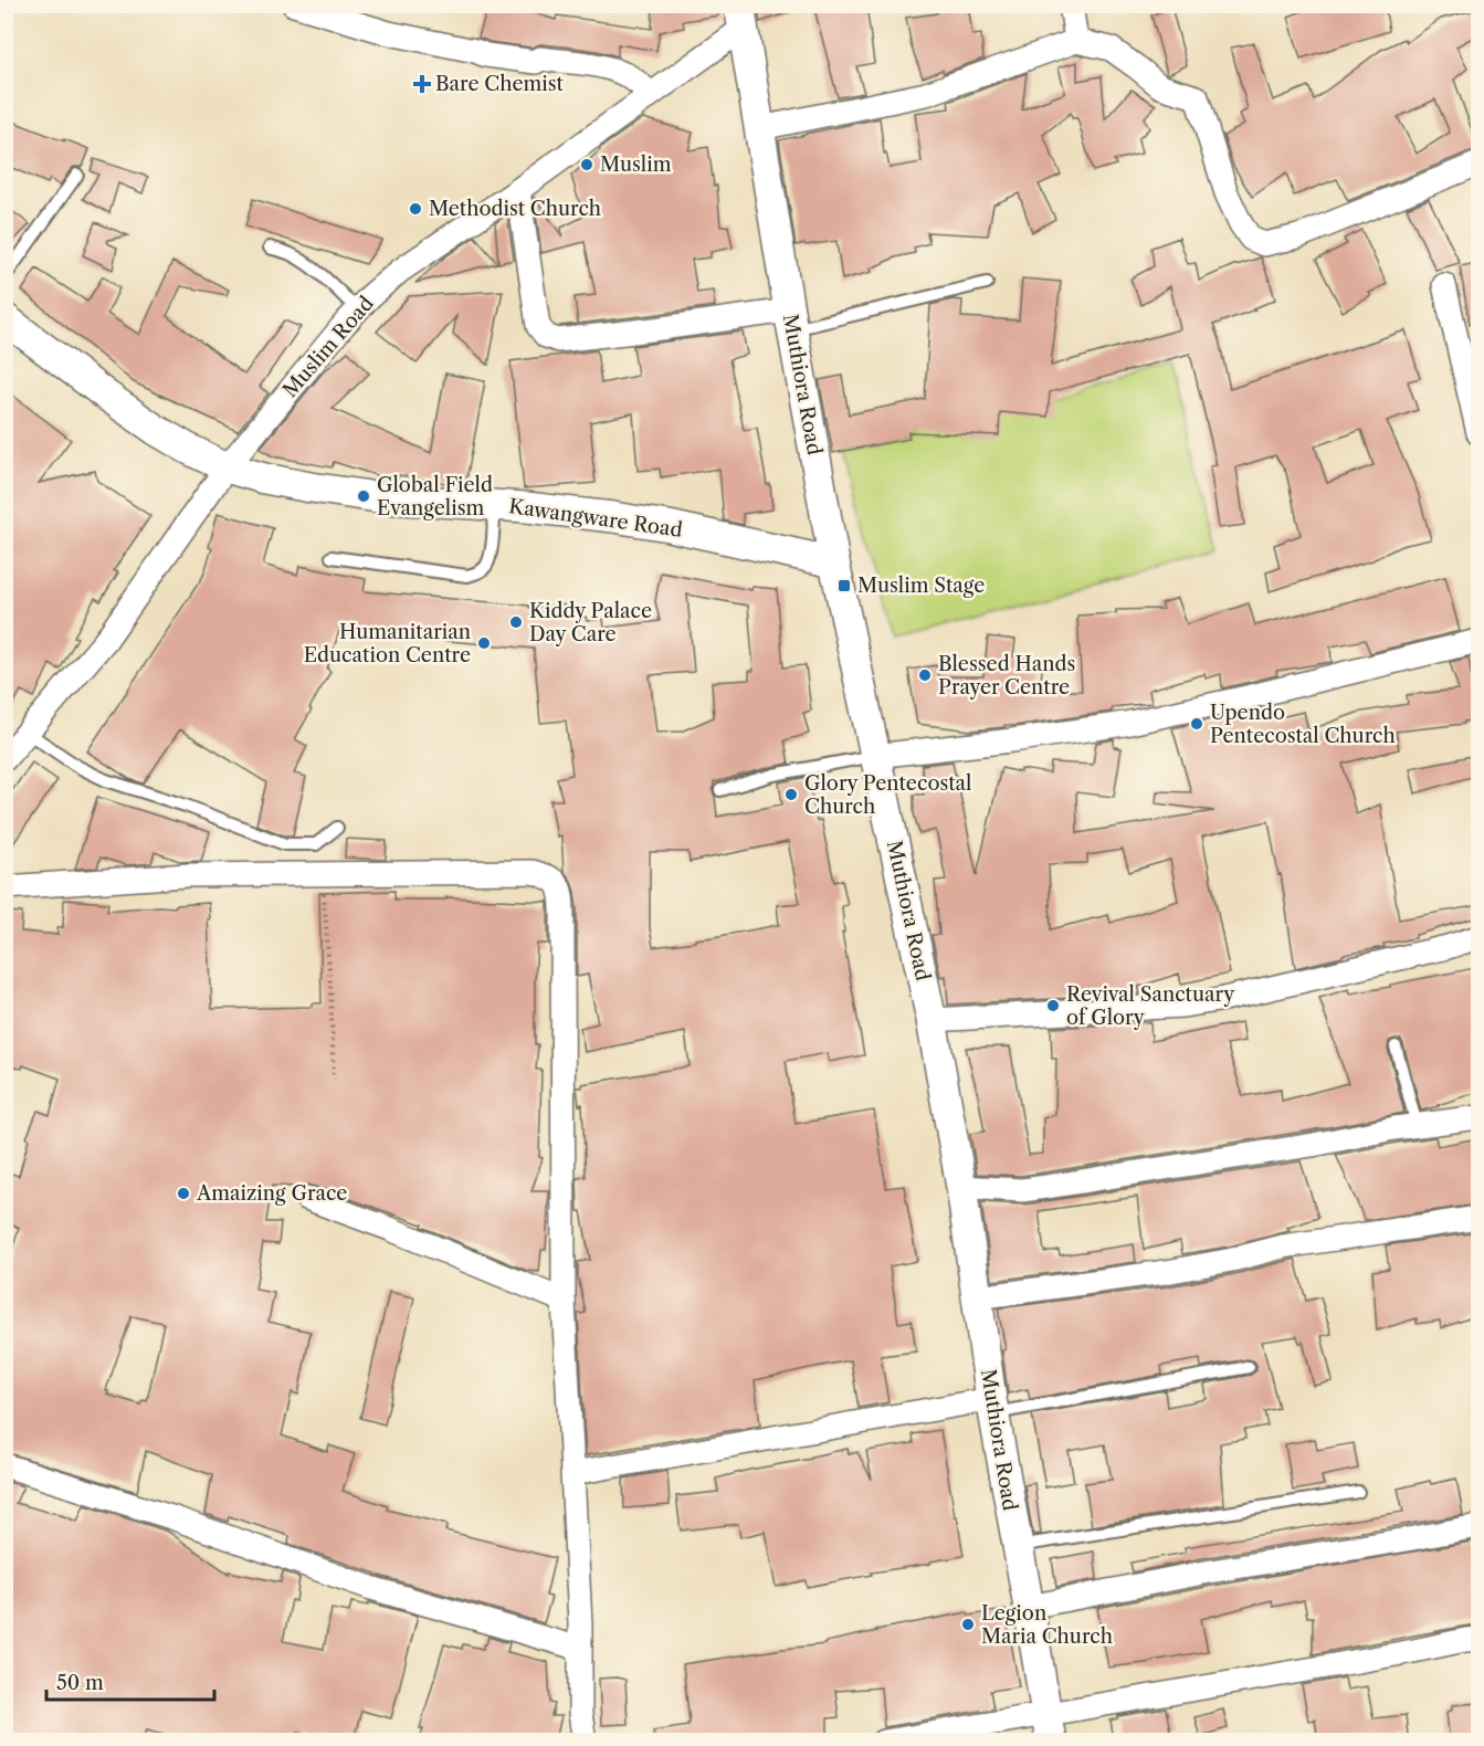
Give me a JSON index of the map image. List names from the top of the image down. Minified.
{"streets":{"street":["Muslim Road","Muthiora Road","Kawangware Road"]},"crossings":[["Muslim Road","Muthiora Road"],["Muslim Road","Kawangware Road"],["Muthiora Road","Kawangware Road"]],"places":{"health":["Bare Chemist"],"other":["Muslim","Methodist Church","Global Field Evangelism","Kiddy Palace Day Care","Humanitarian Education Centre","Blessed Hands Prayer Centre","Upendo Pentecostal Church","Glory Pentecostal Church","Revival Sanctuary of Glory","Amaizing Grace","Legion Maria Church"],"transit":["Muslim Stage"]},"scale_bar":"50 m"}
